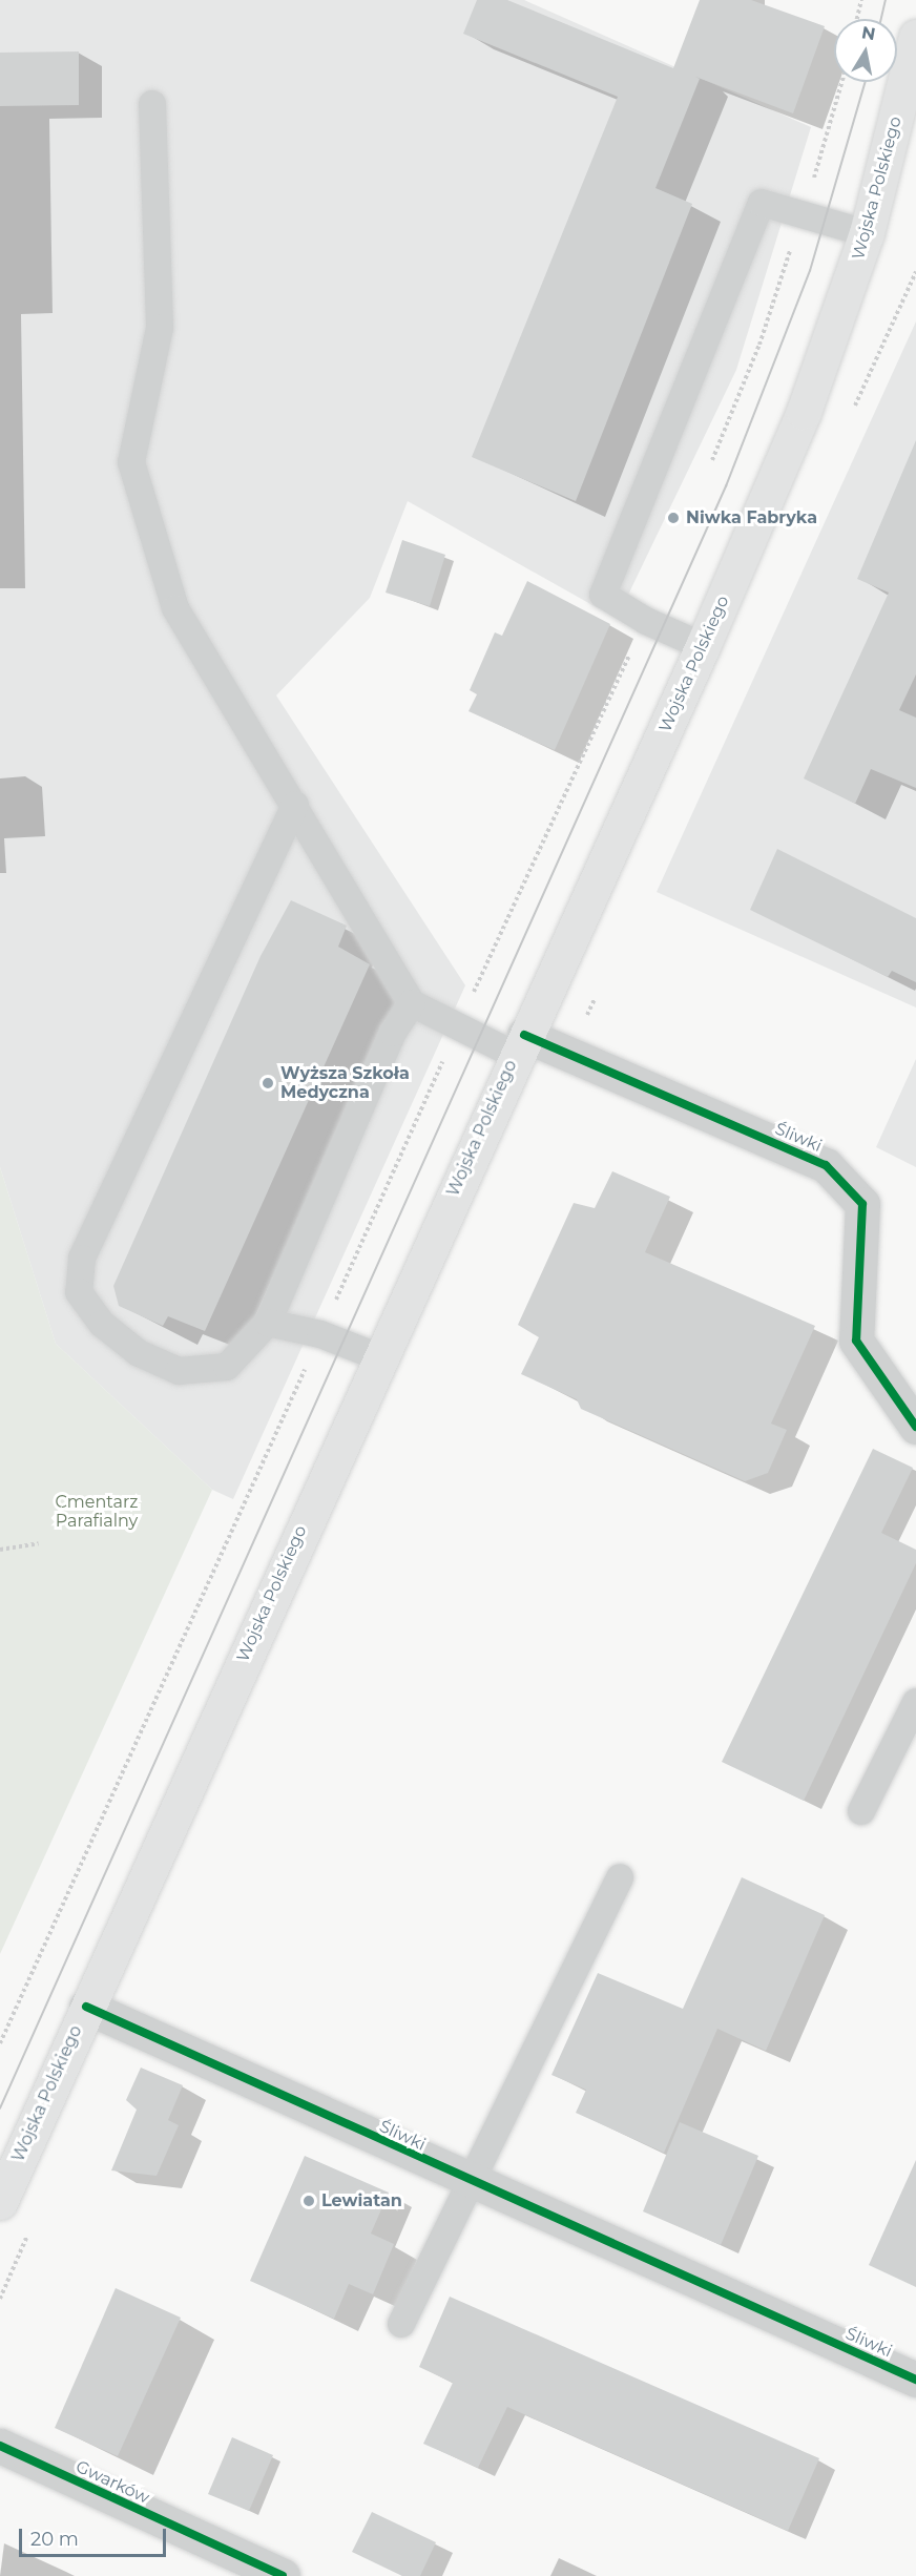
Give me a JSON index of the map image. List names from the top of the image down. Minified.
{"streets":{"main road":["Wojska Polskiego"],"street":["Śliwki","Gwarków"]},"crossings":[["Wojska Polskiego","Śliwki"]],"parks":["Cmentarz Parafialny"],"places":["Niwka Fabryka","Wyższa Szkoła Medyczna","Lewiatan"],"scale_bar":"20 m","north":"top"}
